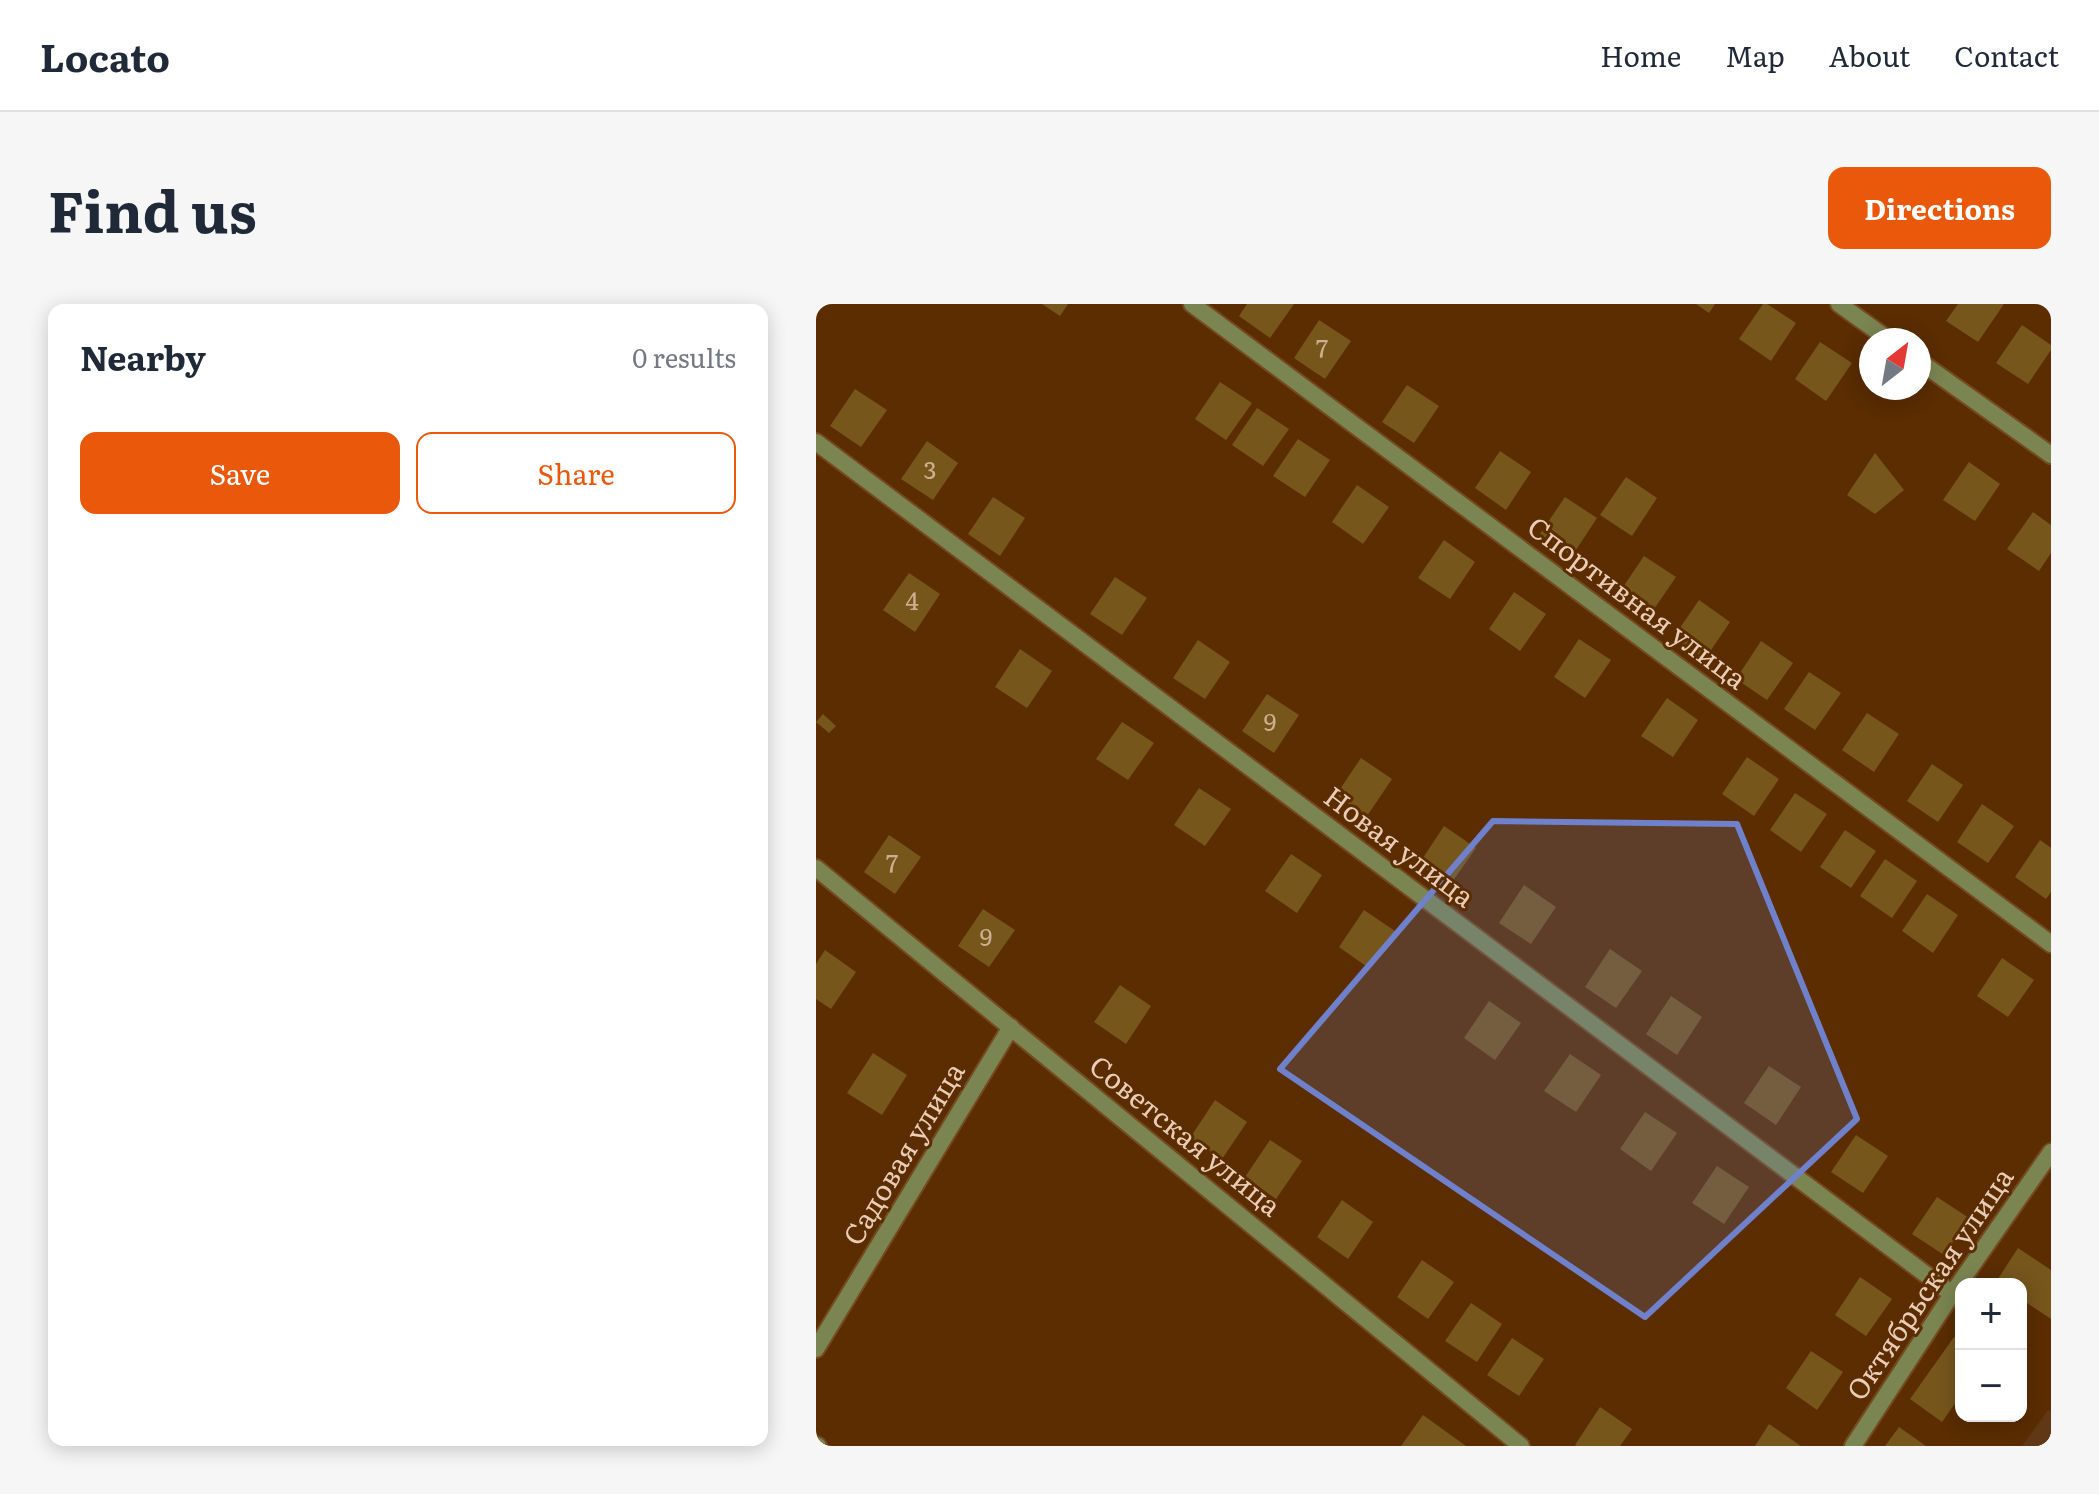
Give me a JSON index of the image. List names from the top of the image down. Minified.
{"streets":{"street":["Спортивная улица","Новая улица","Советская улица","Садовая улица","Октябрьская улица"]},"crossings":[["Новая улица","Октябрьская улица"],["Советская улица","Садовая улица"]],"house_numbers":["7","3","4","9","7","9"],"north":"top right","page":{"header":"Locato","nav":["Home","Map","About","Contact"],"title":"Find us","buttons":["Directions",["Save","Share"]],"heading":["Nearby","0 results"],"map_buttons":["+","−"]}}
